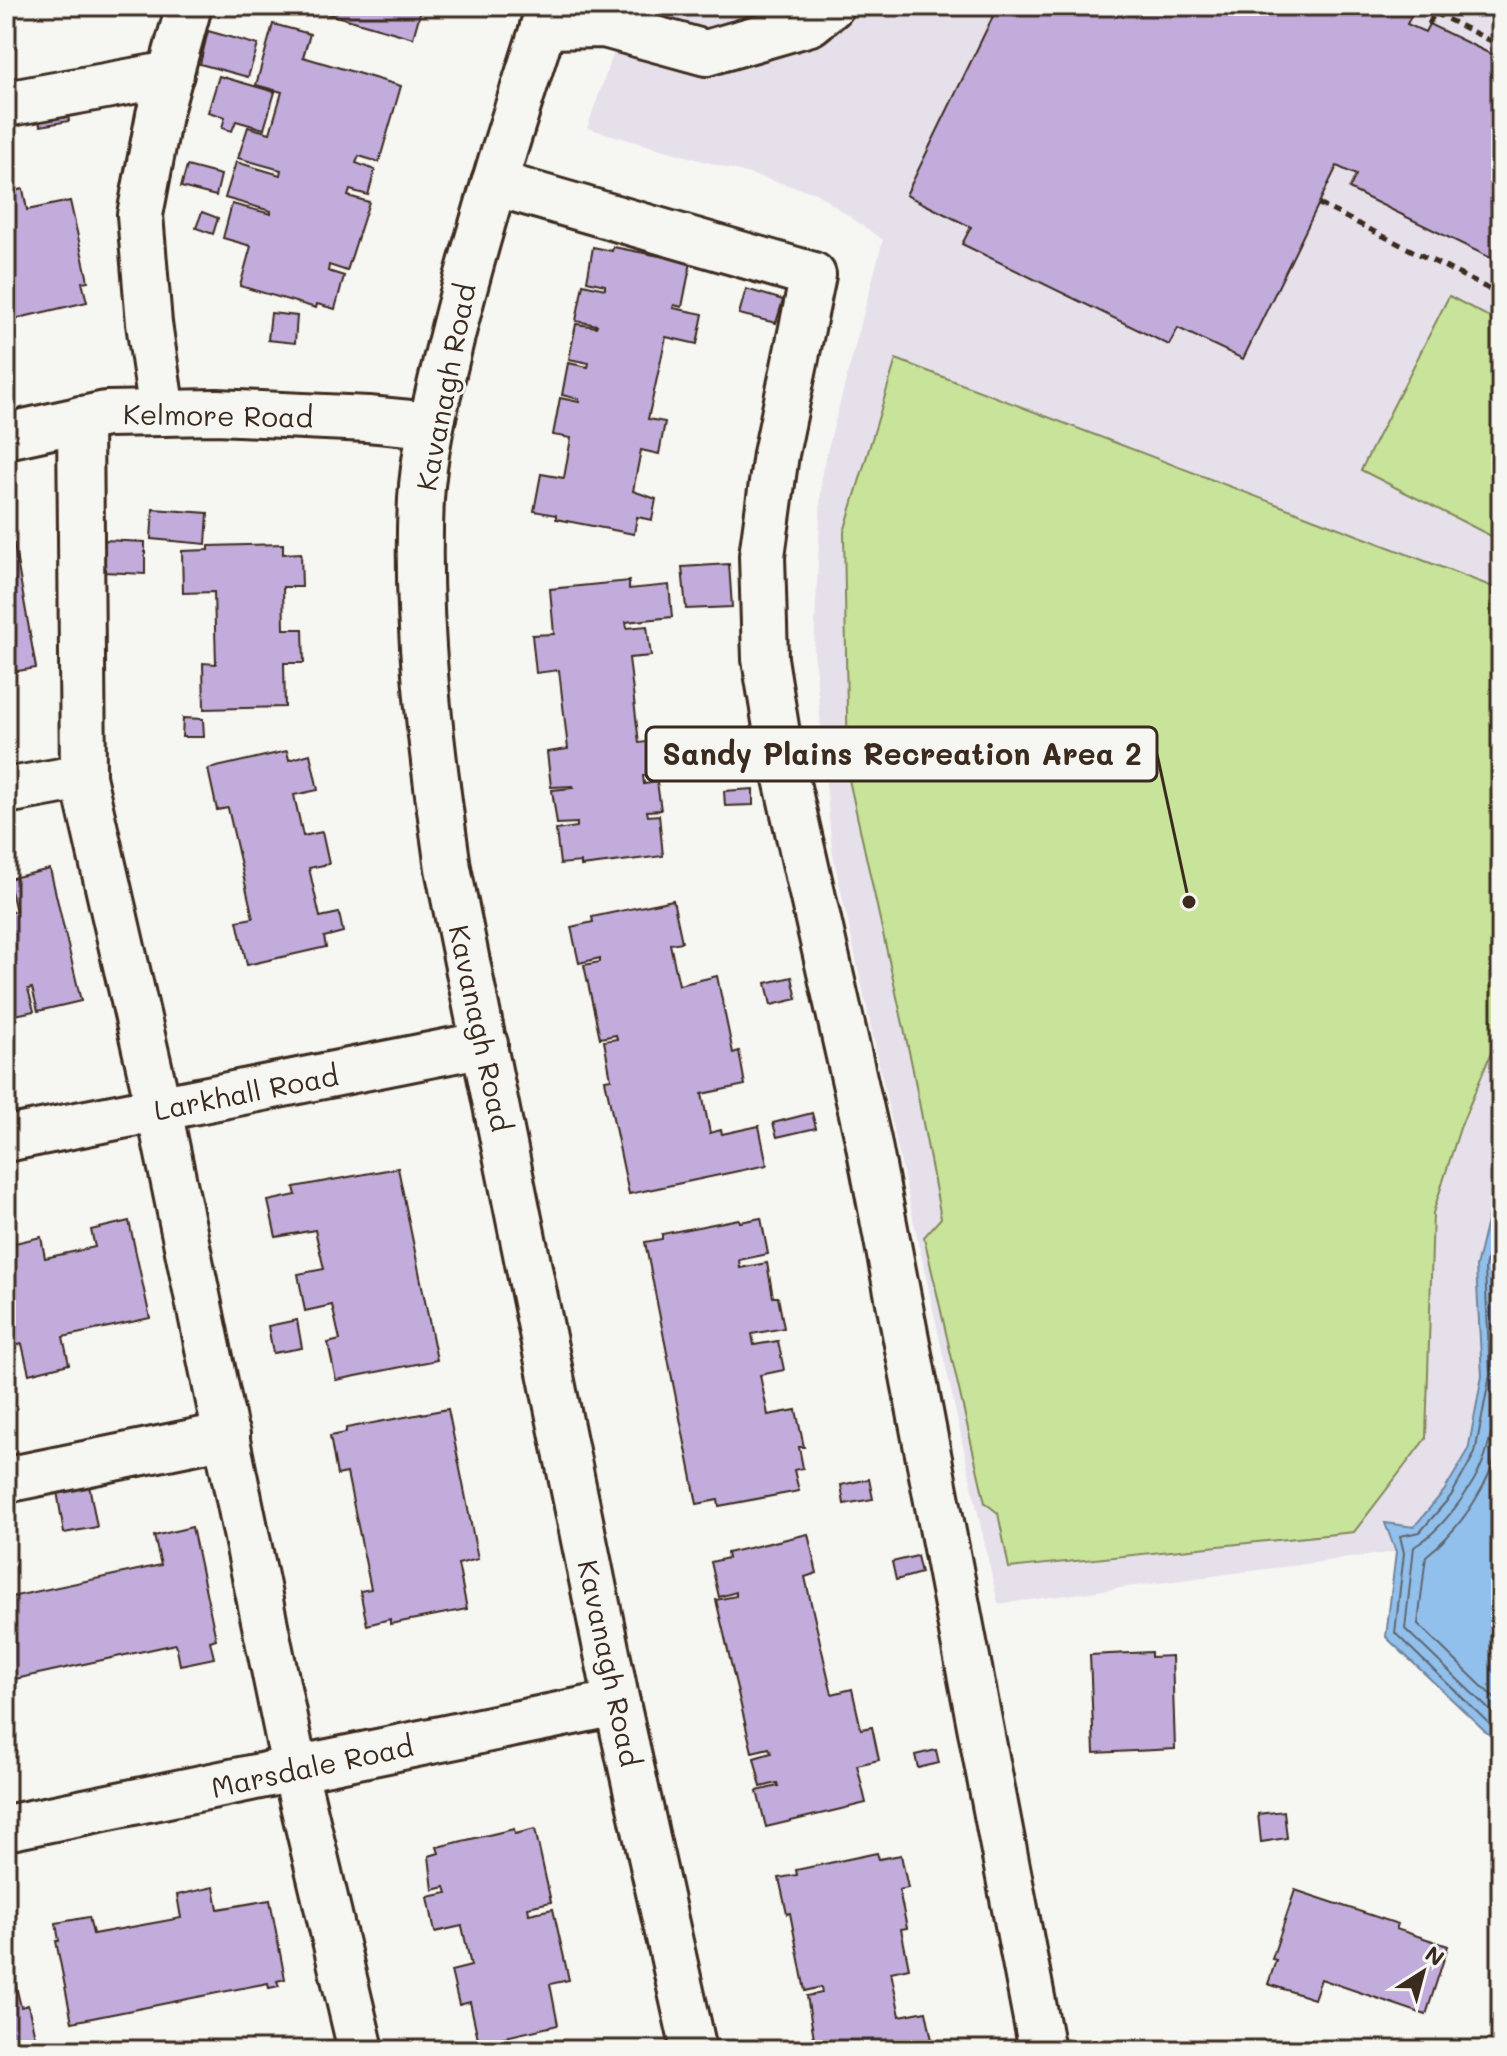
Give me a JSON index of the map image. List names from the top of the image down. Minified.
{"streets":{"street":["Kavanagh Road","Kelmore Road","Larkhall Road","Marsdale Road"]},"crossings":[["Kavanagh Road","Kelmore Road"],["Kavanagh Road","Larkhall Road"],["Kavanagh Road","Marsdale Road"]],"places":["Sandy Plains Recreation Area 2"],"north":"top right"}
